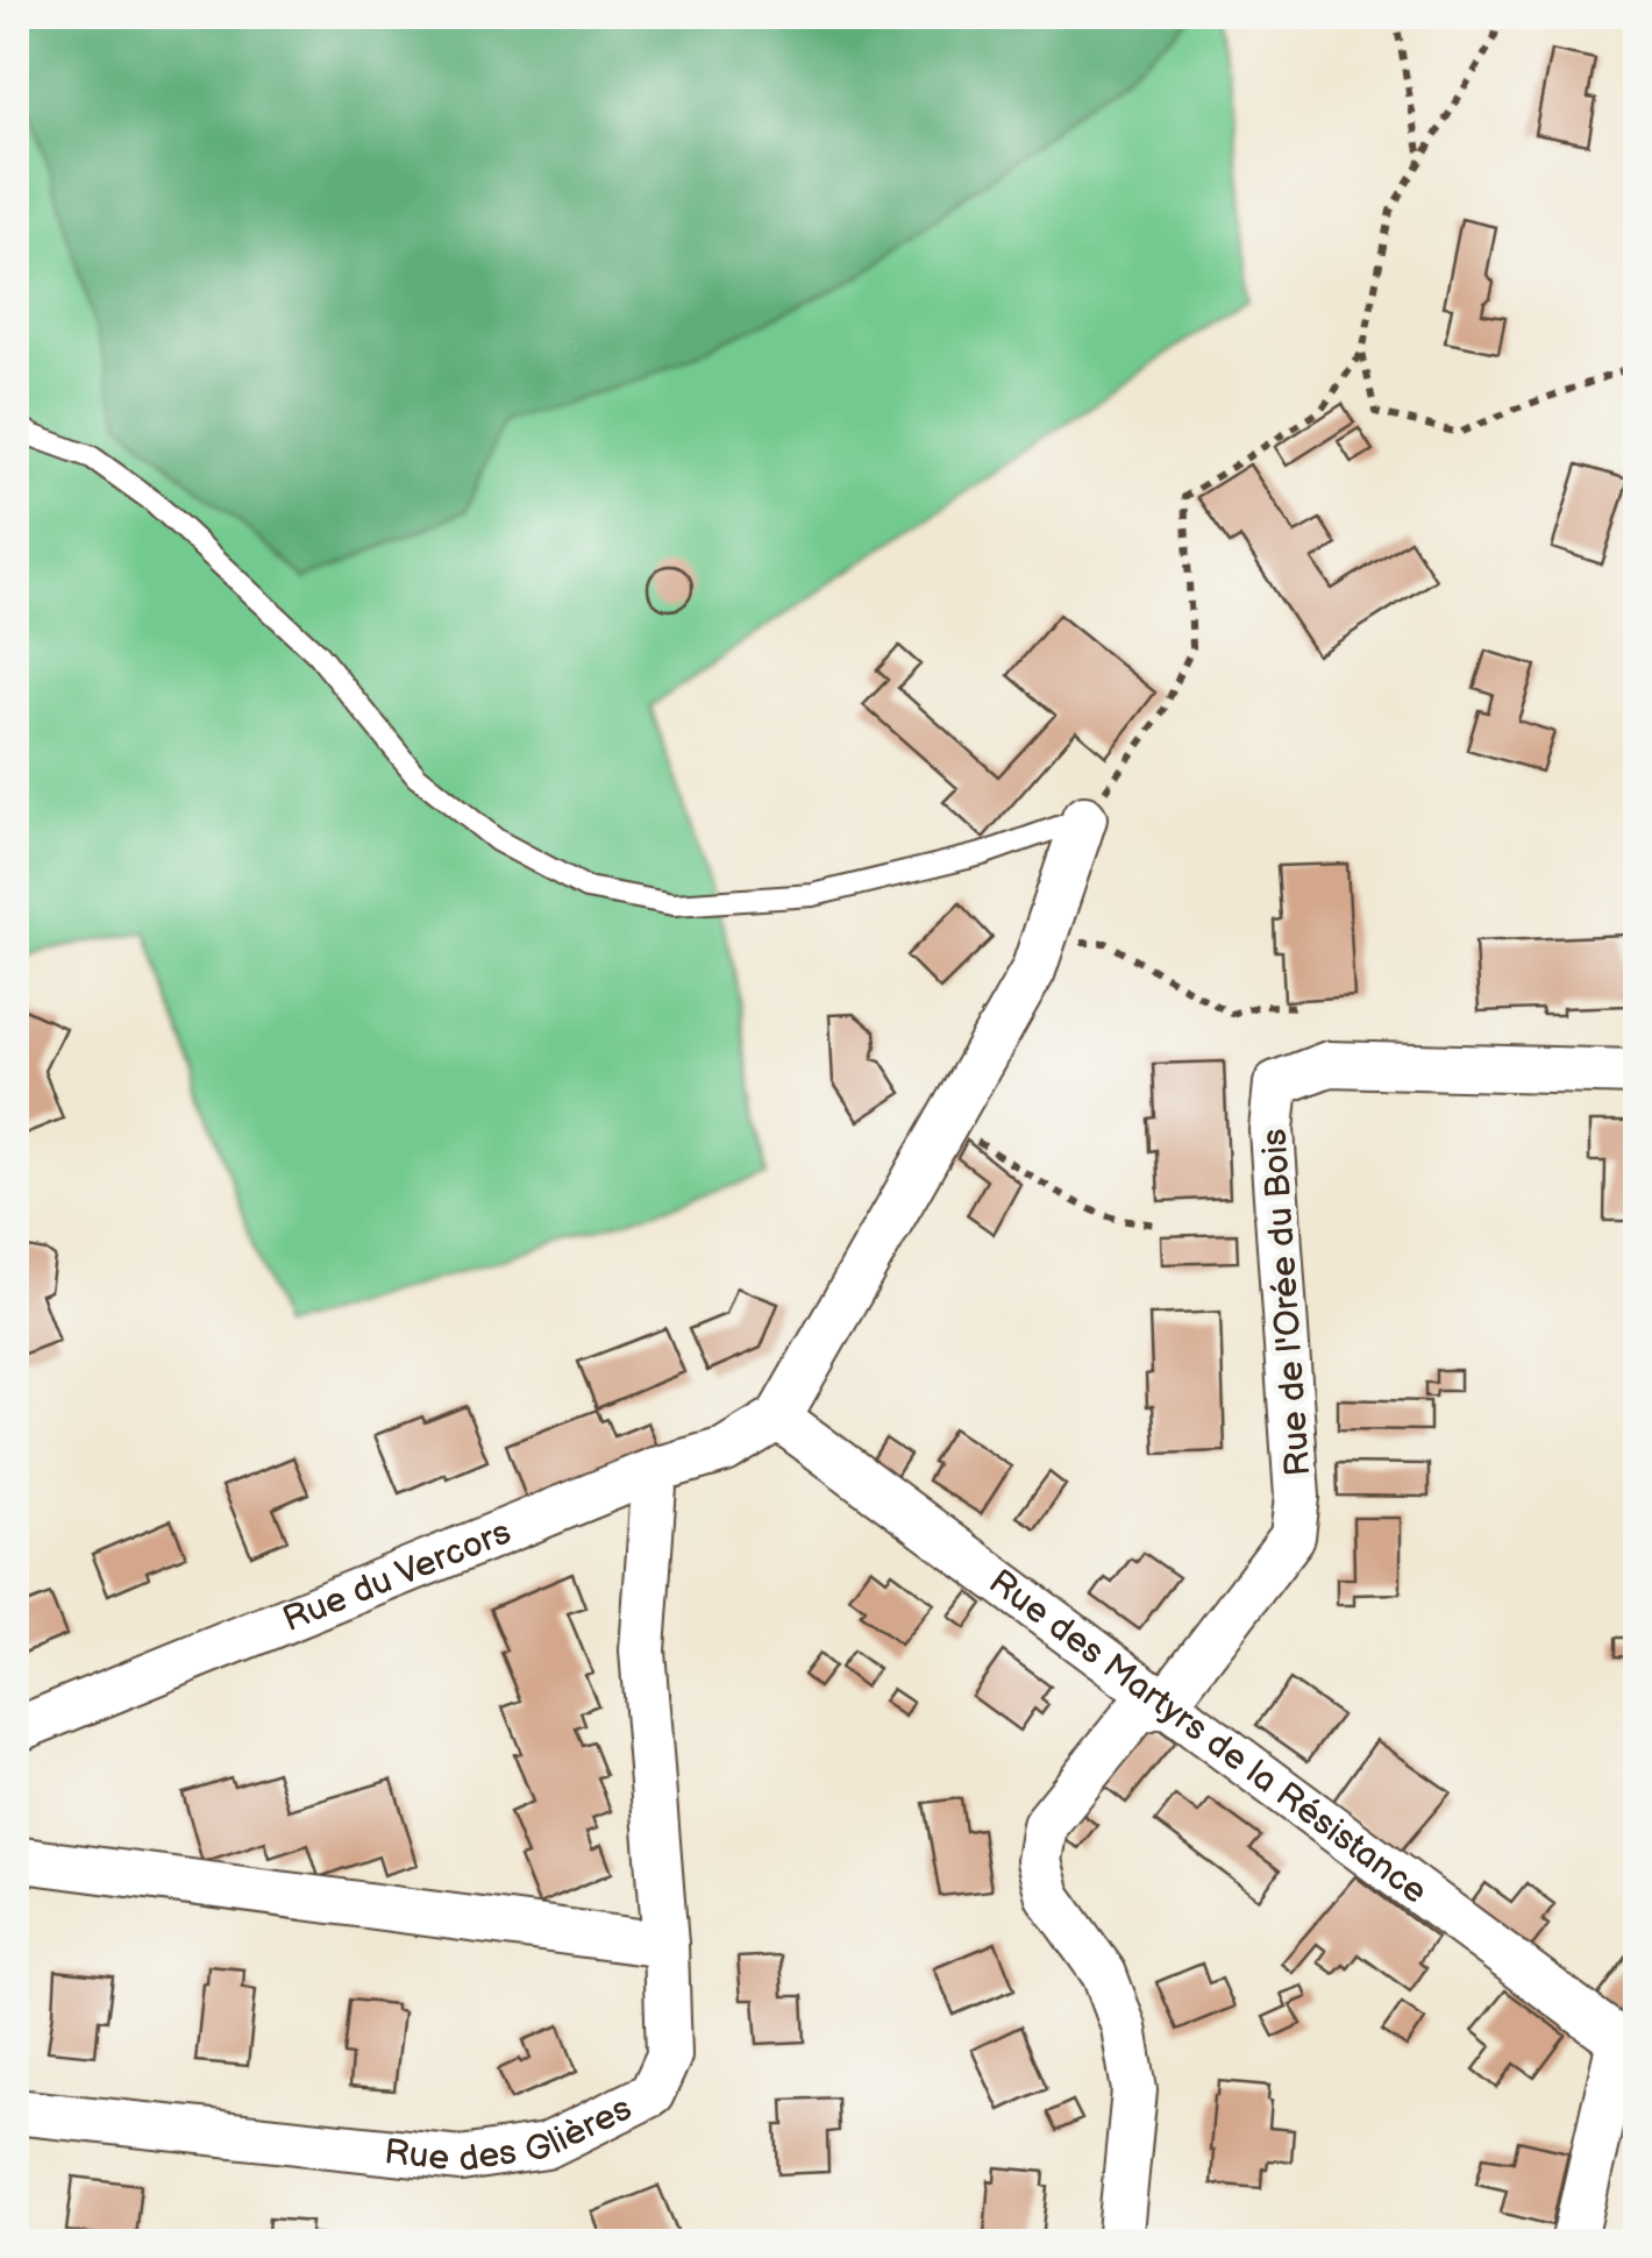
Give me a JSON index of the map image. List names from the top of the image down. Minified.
{"streets":{"street":["Rue de l'Orée du Bois","Rue du Vercors","Rue des Martyrs de la Résistance","Rue des Glières"]},"crossings":[["Rue de l'Orée du Bois","Rue des Martyrs de la Résistance"],["Rue du Vercors","Rue des Martyrs de la Résistance"],["Rue du Vercors","Rue des Glières"]]}
